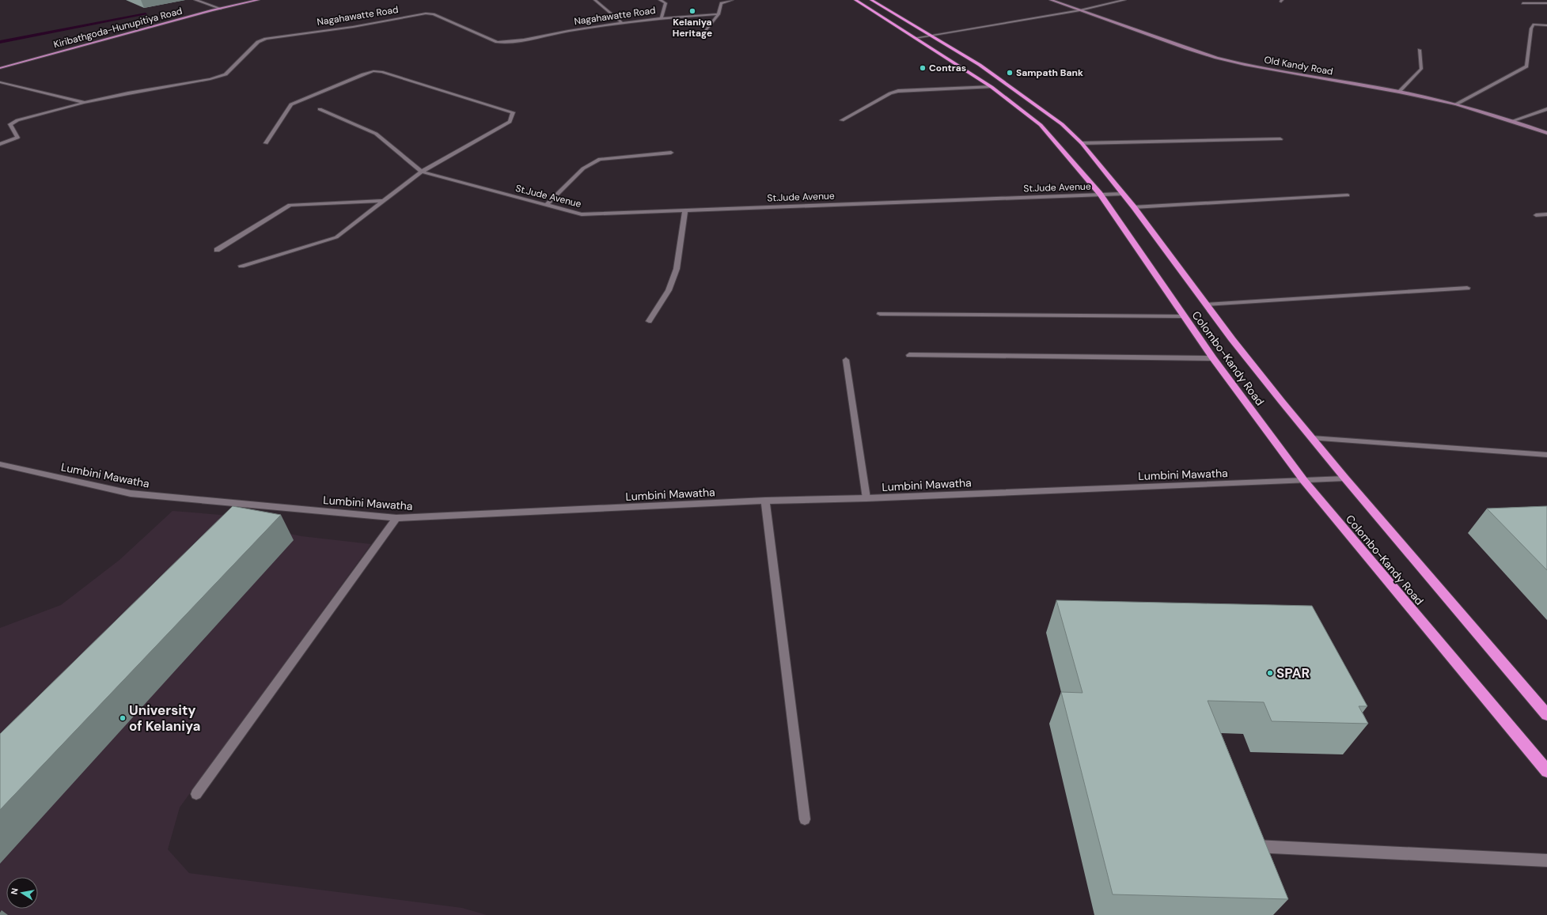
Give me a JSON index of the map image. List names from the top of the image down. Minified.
{"streets":{"highway":["Colombo-Kandy Road"],"main road":["Kiribathgoda-Hunupitiya Road"],"street":["Nagahawatte Road","Old Kandy Road","St.Jude Avenue","Lumbini Mawatha"]},"crossings":[["St.Jude Avenue","Colombo-Kandy Road"],["Colombo-Kandy Road","Lumbini Mawatha"]],"places":["Kelaniya Heritage","Contras","Sampath Bank","SPAR","University of Kelaniya"],"north":"left"}
